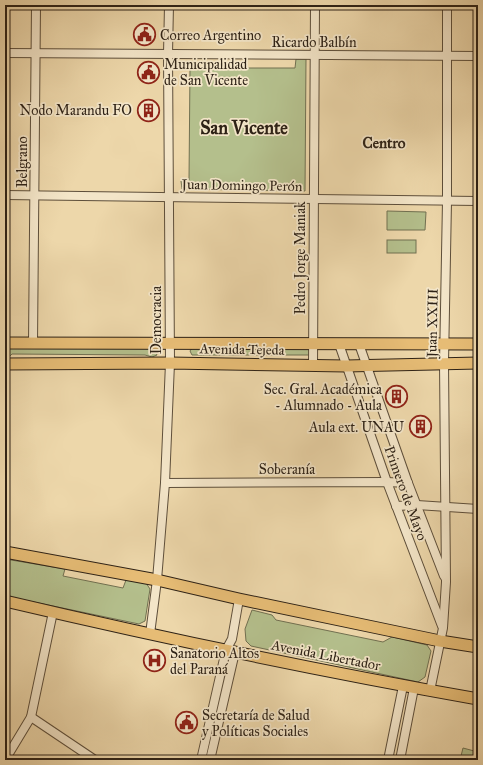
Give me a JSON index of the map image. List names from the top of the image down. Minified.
{"streets":{"main road":["Avenida Tejeda","Avenida Libertador"],"street":["Ricardo Balbín","Belgrano","Juan Domingo Perón","Pedro Jorge Maniak","Democracia","Juan XXIII","Soberanía","Primero de Mayo"]},"crossings":[["Ricardo Balbín","Belgrano"],["Ricardo Balbín","Pedro Jorge Maniak"],["Ricardo Balbín","Democracia"],["Ricardo Balbín","Juan XXIII"],["Belgrano","Juan Domingo Perón"],["Belgrano","Avenida Tejeda"],["Juan Domingo Perón","Pedro Jorge Maniak"],["Juan Domingo Perón","Democracia"],["Juan Domingo Perón","Juan XXIII"],["Pedro Jorge Maniak","Avenida Tejeda"],["Democracia","Avenida Tejeda"],["Democracia","Soberanía"],["Democracia","Avenida Libertador"],["Juan XXIII","Avenida Tejeda"],["Juan XXIII","Primero de Mayo"],["Juan XXIII","Avenida Libertador"],["Avenida Tejeda","Primero de Mayo"],["Soberanía","Primero de Mayo"]],"districts":["San Vicente","Centro"],"places":{"public building":["Correo Argentino","Municipalidad de San Vicente","Secretaría de Salud y Políticas Sociales"],"building":["Nodo Marandu FO","Sec. Gral. Académica - Alumnado - Aula","Aula ext. UNAU"],"hospital":["Sanatorio Altos del Paraná"]}}
